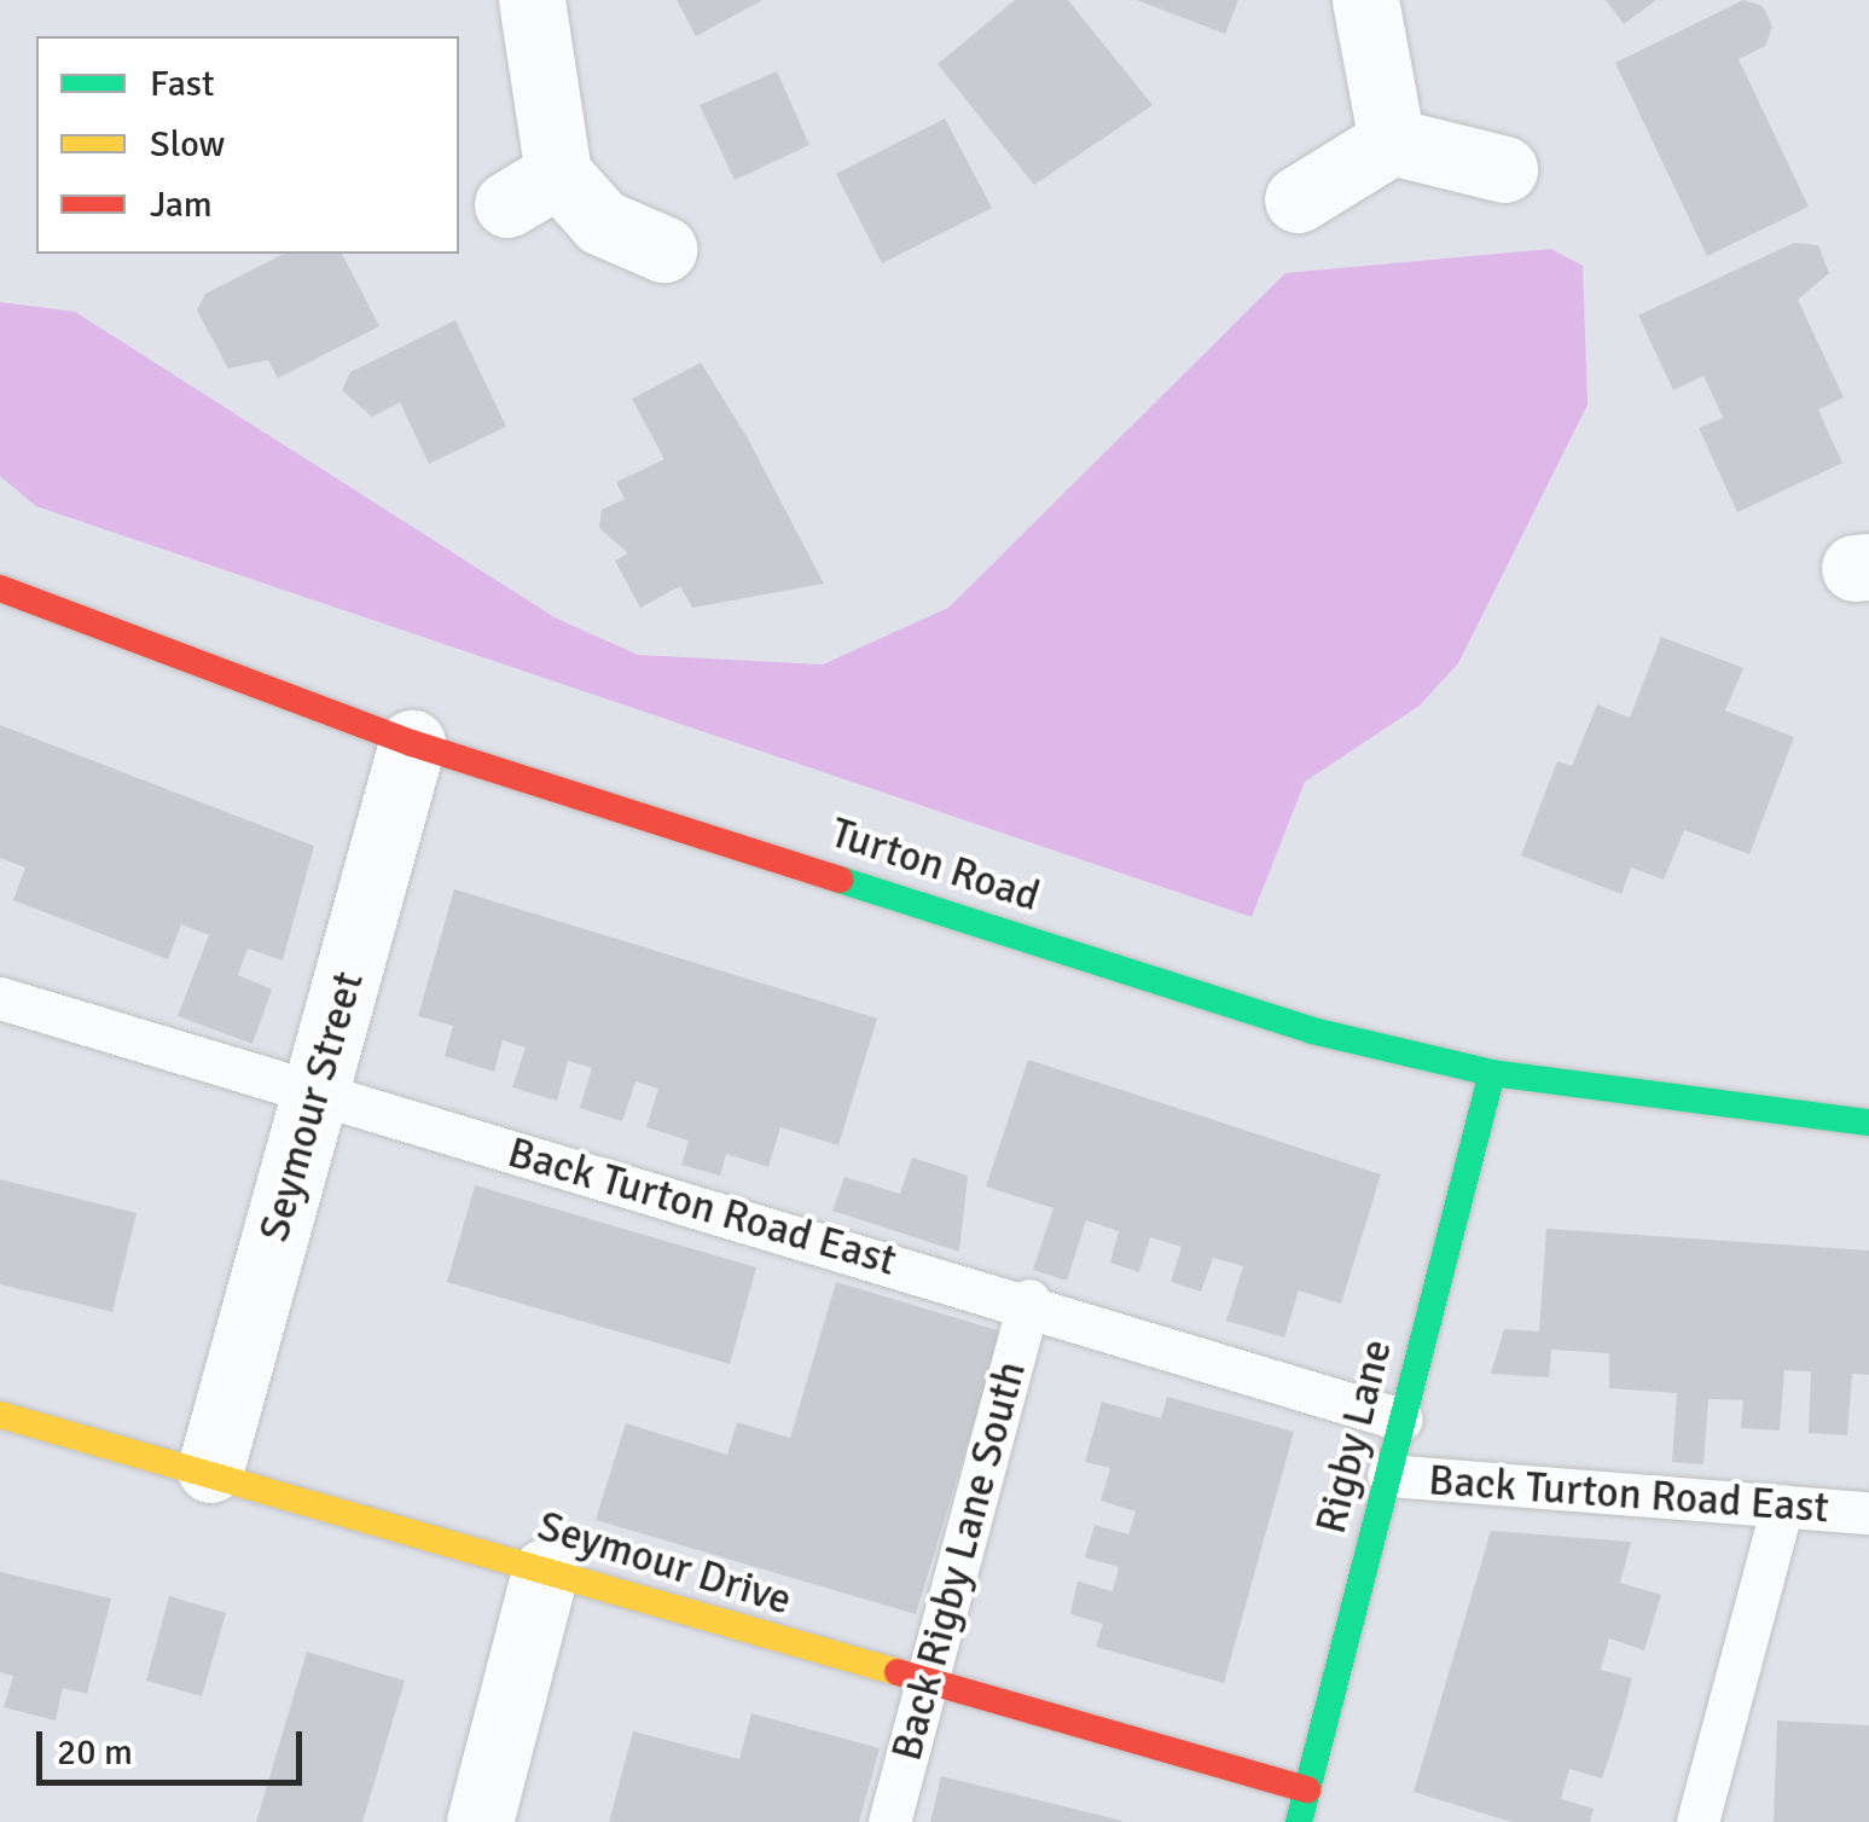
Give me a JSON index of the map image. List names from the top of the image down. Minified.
{"streets":{"street":["Turton Road","Seymour Street","Rigby Lane","Seymour Drive"],"lane":["Back Turton Road East","Back Rigby Lane South"]},"crossings":[["Turton Road","Seymour Street"],["Turton Road","Rigby Lane"],["Seymour Street","Back Turton Road East"],["Seymour Street","Seymour Drive"],["Back Turton Road East","Rigby Lane"],["Back Turton Road East","Back Rigby Lane South"],["Rigby Lane","Seymour Drive"],["Back Rigby Lane South","Seymour Drive"]],"legend":["Fast","Slow","Jam"],"scale_bar":"20 m"}
